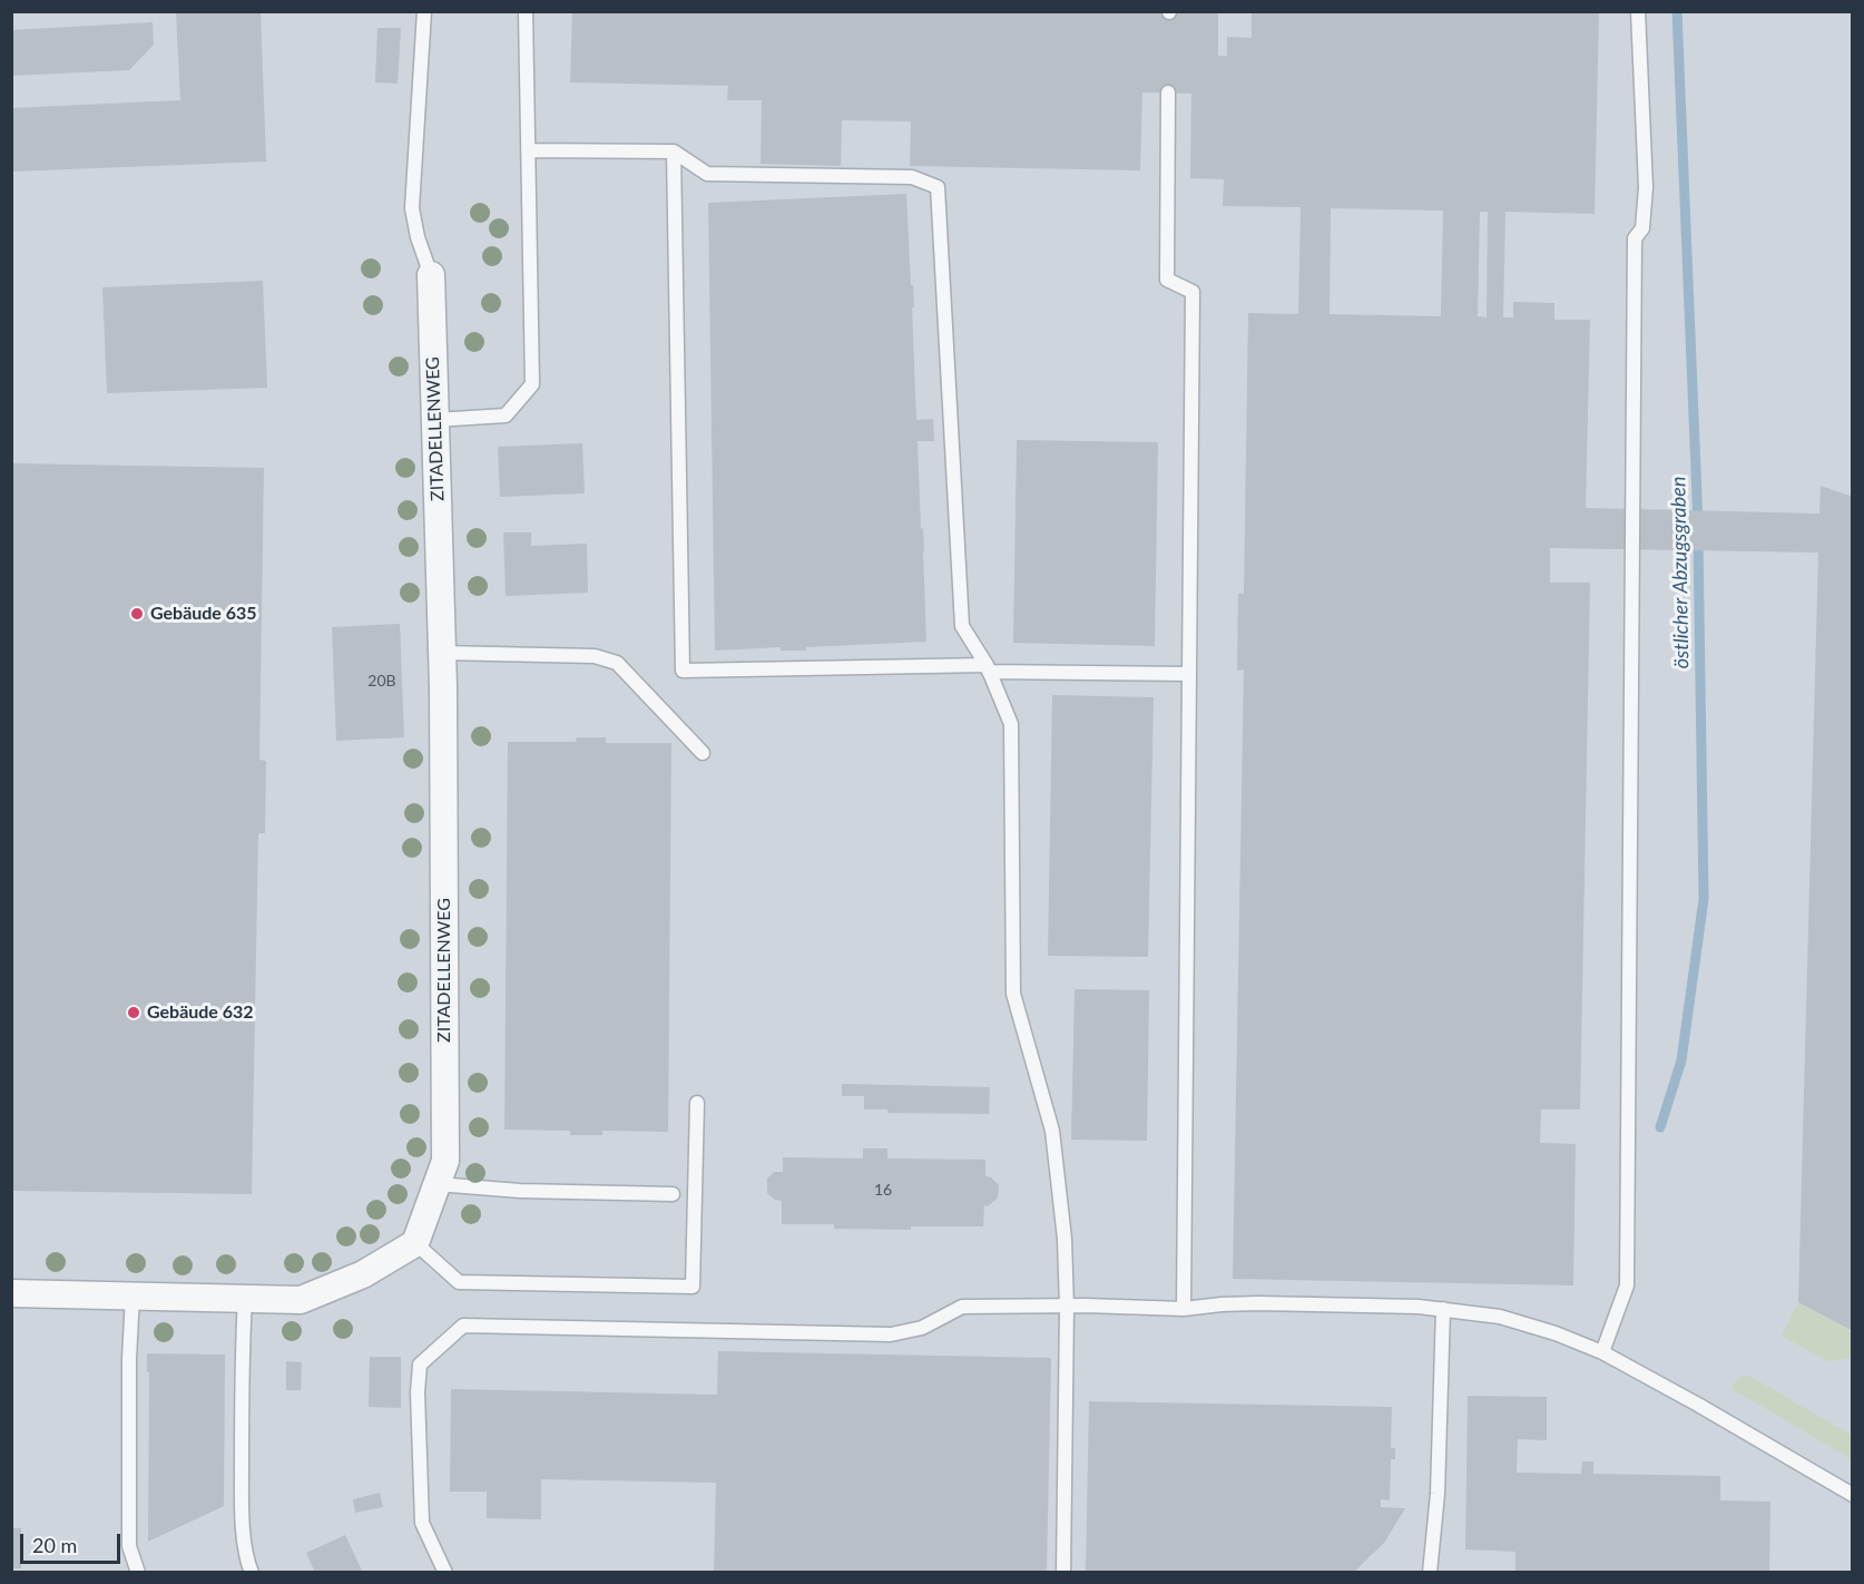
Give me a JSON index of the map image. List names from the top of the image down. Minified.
{"streets":{"street":["ZITADELLENWEG"]},"water":["östlicher Abzugsgraben"],"places":["Gebäude 635","Gebäude 632"],"house_numbers":["20B","16"],"scale_bar":"20 m"}
